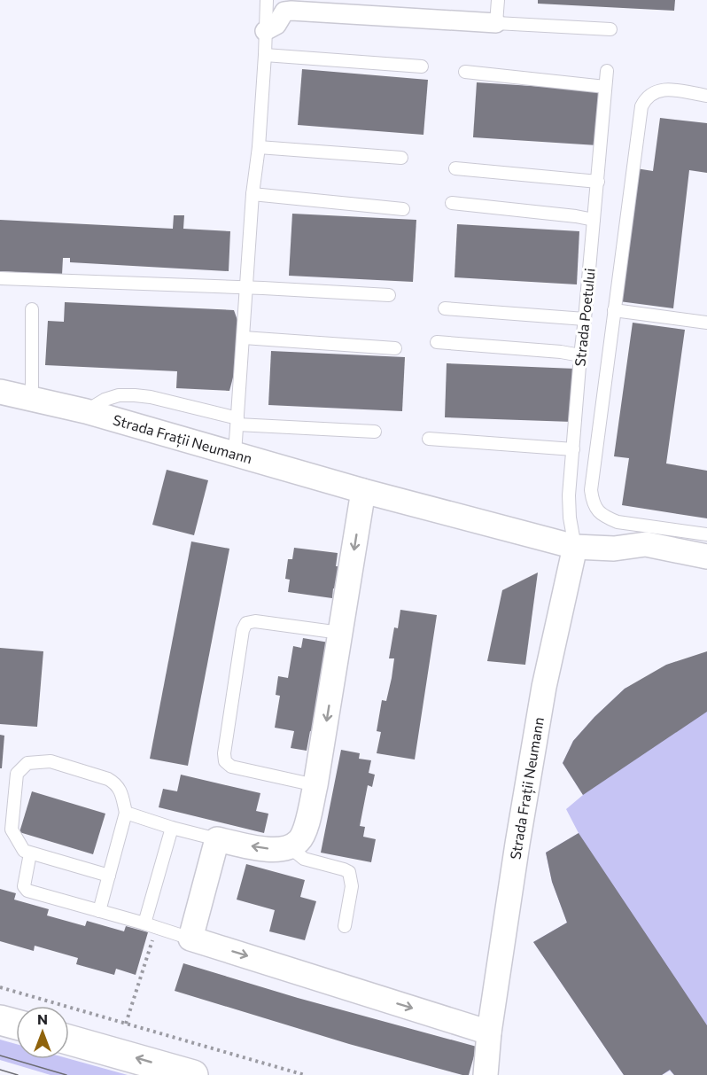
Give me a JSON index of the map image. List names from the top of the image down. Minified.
{"streets":{"street":["Strada Frații Neumann"],"lane":["Strada Poetului"]},"crossings":[["Strada Poetului","Strada Frații Neumann"]],"north":"top"}
